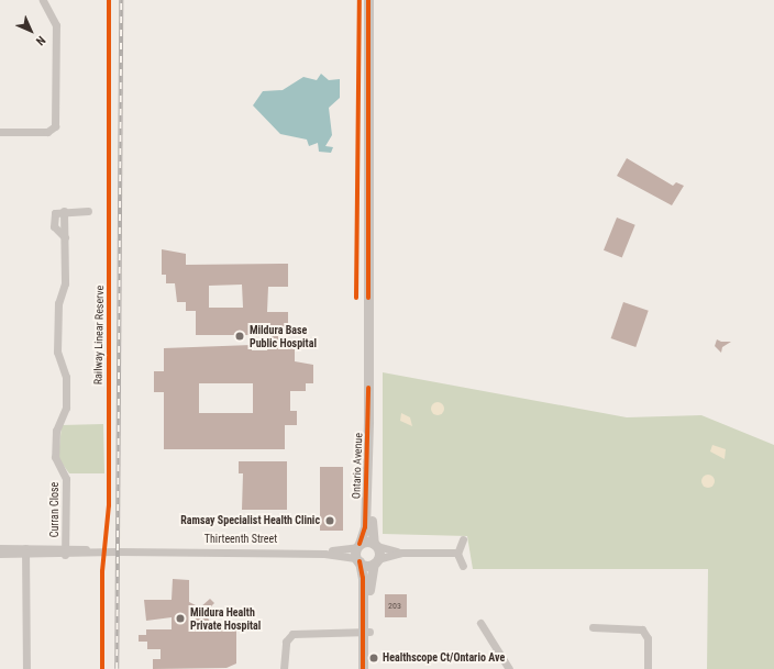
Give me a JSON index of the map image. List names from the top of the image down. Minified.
{"streets":{"street":["Ontario Avenue","Curran Close","Thirteenth Street"],"cycle path":["Railway Linear Reserve"]},"crossings":[["Ontario Avenue","Thirteenth Street"],["Curran Close","Thirteenth Street"]],"places":["Mildura Base Public Hospital","Ramsay Specialist Health Clinic","Mildura Health Private Hospital","Healthscope Ct/Ontario Ave"],"house_numbers":["203"],"north":"bottom right"}
